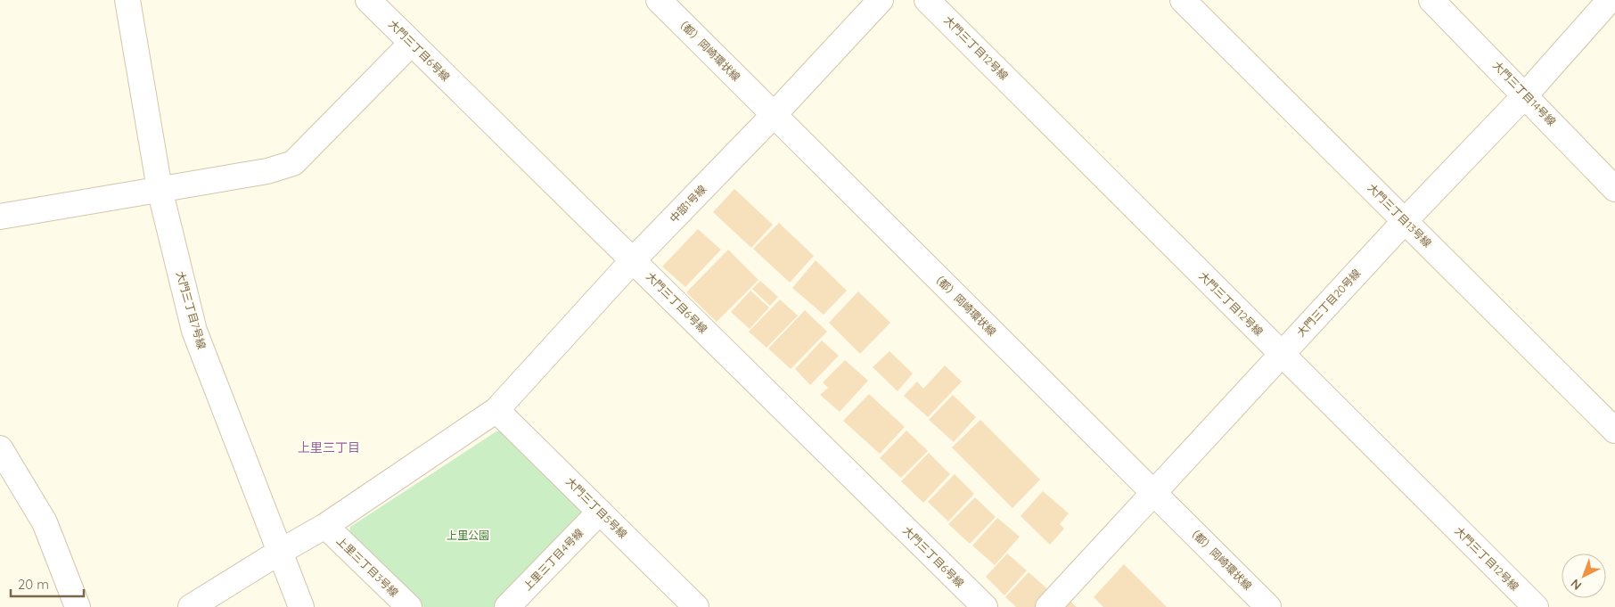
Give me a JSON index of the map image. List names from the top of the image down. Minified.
{"streets":{"street":["大門三丁目12号線","（都）岡崎環状線","大門三丁目6号線","大門三丁目14号線","中部1号線","大門三丁目13号線","大門三丁目20号線","大門三丁目7号線","大門三丁目5号線","上里三丁目4号線","上里三丁目3号線"]},"crossings":[["大門三丁目12号線","大門三丁目20号線"],["（都）岡崎環状線","中部1号線"],["（都）岡崎環状線","大門三丁目20号線"],["大門三丁目6号線","中部1号線"],["大門三丁目14号線","大門三丁目20号線"],["中部1号線","大門三丁目7号線"],["中部1号線","大門三丁目5号線"],["中部1号線","上里三丁目3号線"],["大門三丁目13号線","大門三丁目20号線"],["大門三丁目5号線","上里三丁目4号線"]],"districts":["上里三丁目"],"parks":["上里公園"],"scale_bar":"20 m","north":"bottom left"}
